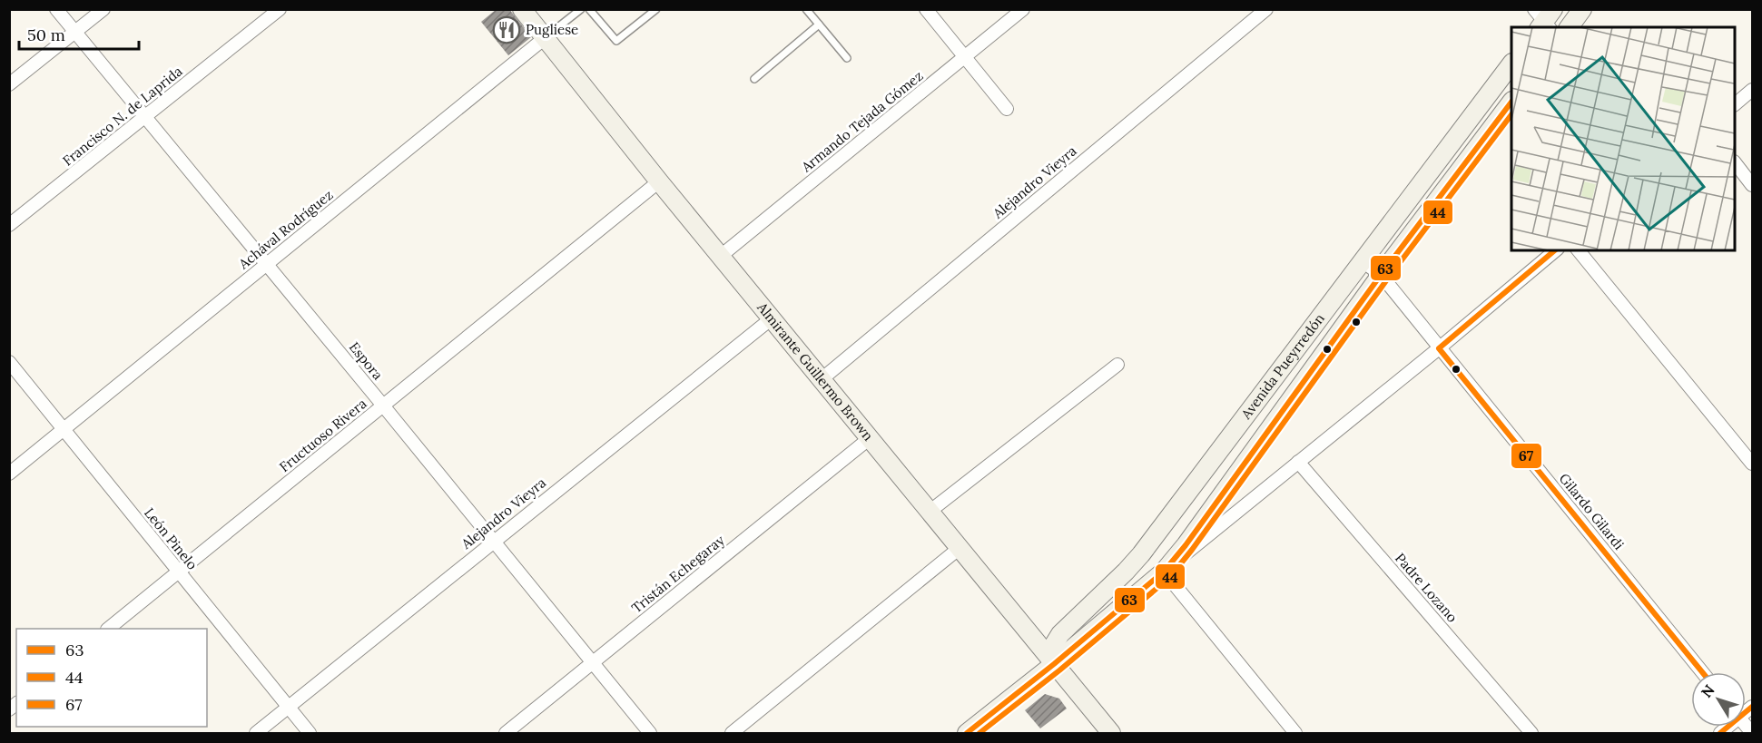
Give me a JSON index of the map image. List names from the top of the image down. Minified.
{"streets":{"main road":["Avenida Pueyrredón","Almirante Guillermo Brown"],"street":["Francisco N. de Laprida","Armando Tejada Gómez","Alejandro Vieyra","Achával Rodríguez","Espora","Fructuoso Rivera","Gilardo Gilardi","León Pinelo","Tristán Echegaray","Padre Lozano"]},"crossings":[["Francisco N. de Laprida","Espora"],["Armando Tejada Gómez","Almirante Guillermo Brown"],["Alejandro Vieyra","Espora"],["Alejandro Vieyra","Almirante Guillermo Brown"],["Alejandro Vieyra","León Pinelo"],["Achával Rodríguez","Espora"],["Achával Rodríguez","Almirante Guillermo Brown"],["Achával Rodríguez","León Pinelo"],["Espora","Fructuoso Rivera"],["Espora","Tristán Echegaray"],["Avenida Pueyrredón","Almirante Guillermo Brown"],["Avenida Pueyrredón","Gilardo Gilardi"],["Almirante Guillermo Brown","Fructuoso Rivera"],["Almirante Guillermo Brown","Tristán Echegaray"],["Fructuoso Rivera","León Pinelo"]],"places":{"restaurant":["Pugliese"]},"lines":["transit line 63","transit line 44","transit line 67"],"legend":["63","44","67"],"scale_bar":"50 m","north":"top left"}
